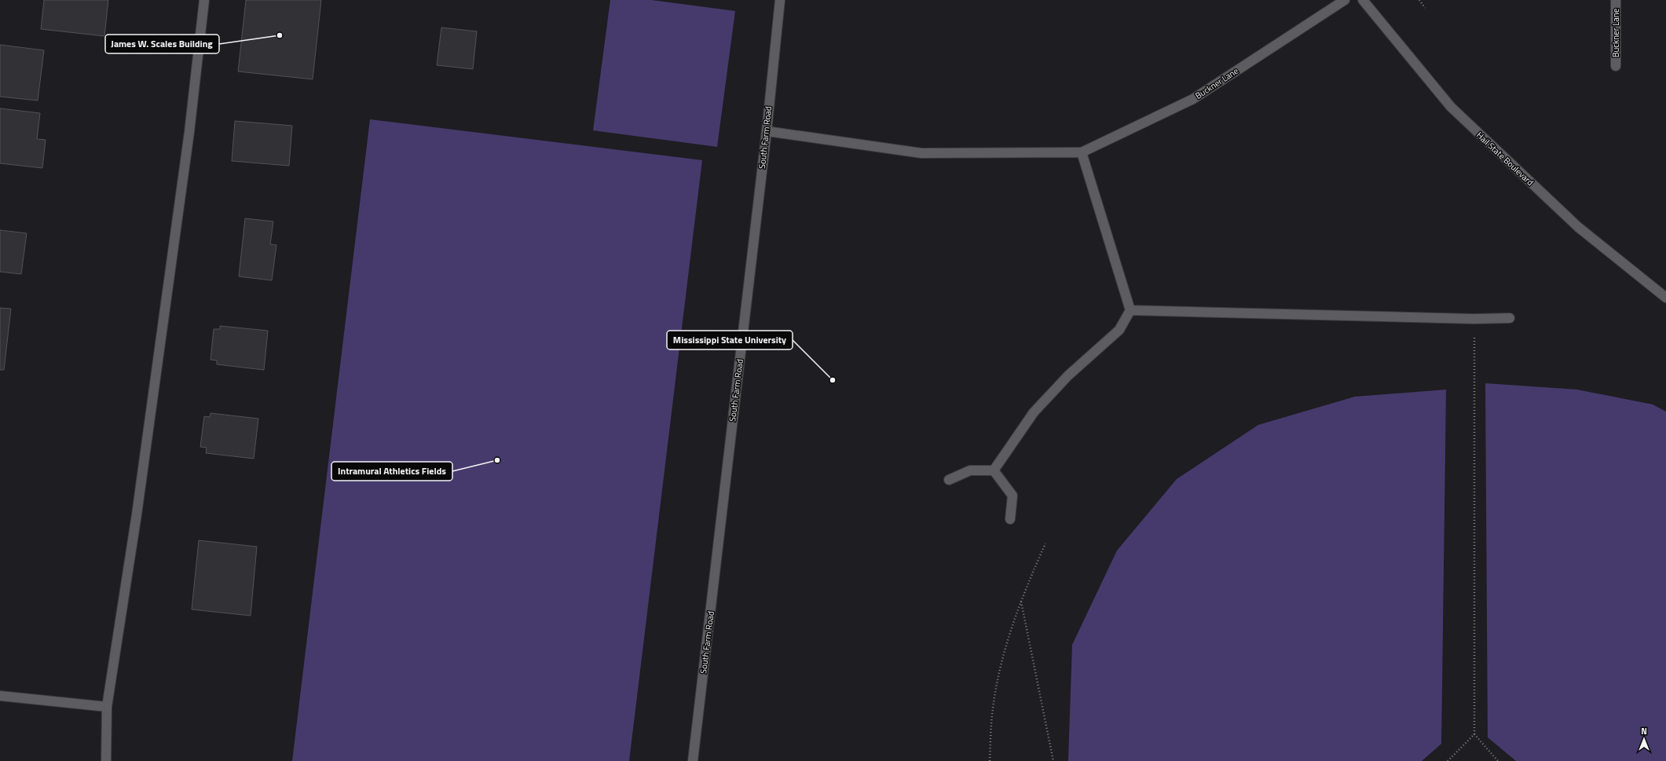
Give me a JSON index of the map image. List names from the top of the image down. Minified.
{"streets":{"street":["Buckner Lane","South Farm Road","Hail State Boulevard"]},"places":["James W. Scales Building","Mississippi State University","Intramural Athletics Fields"],"north":"top"}
